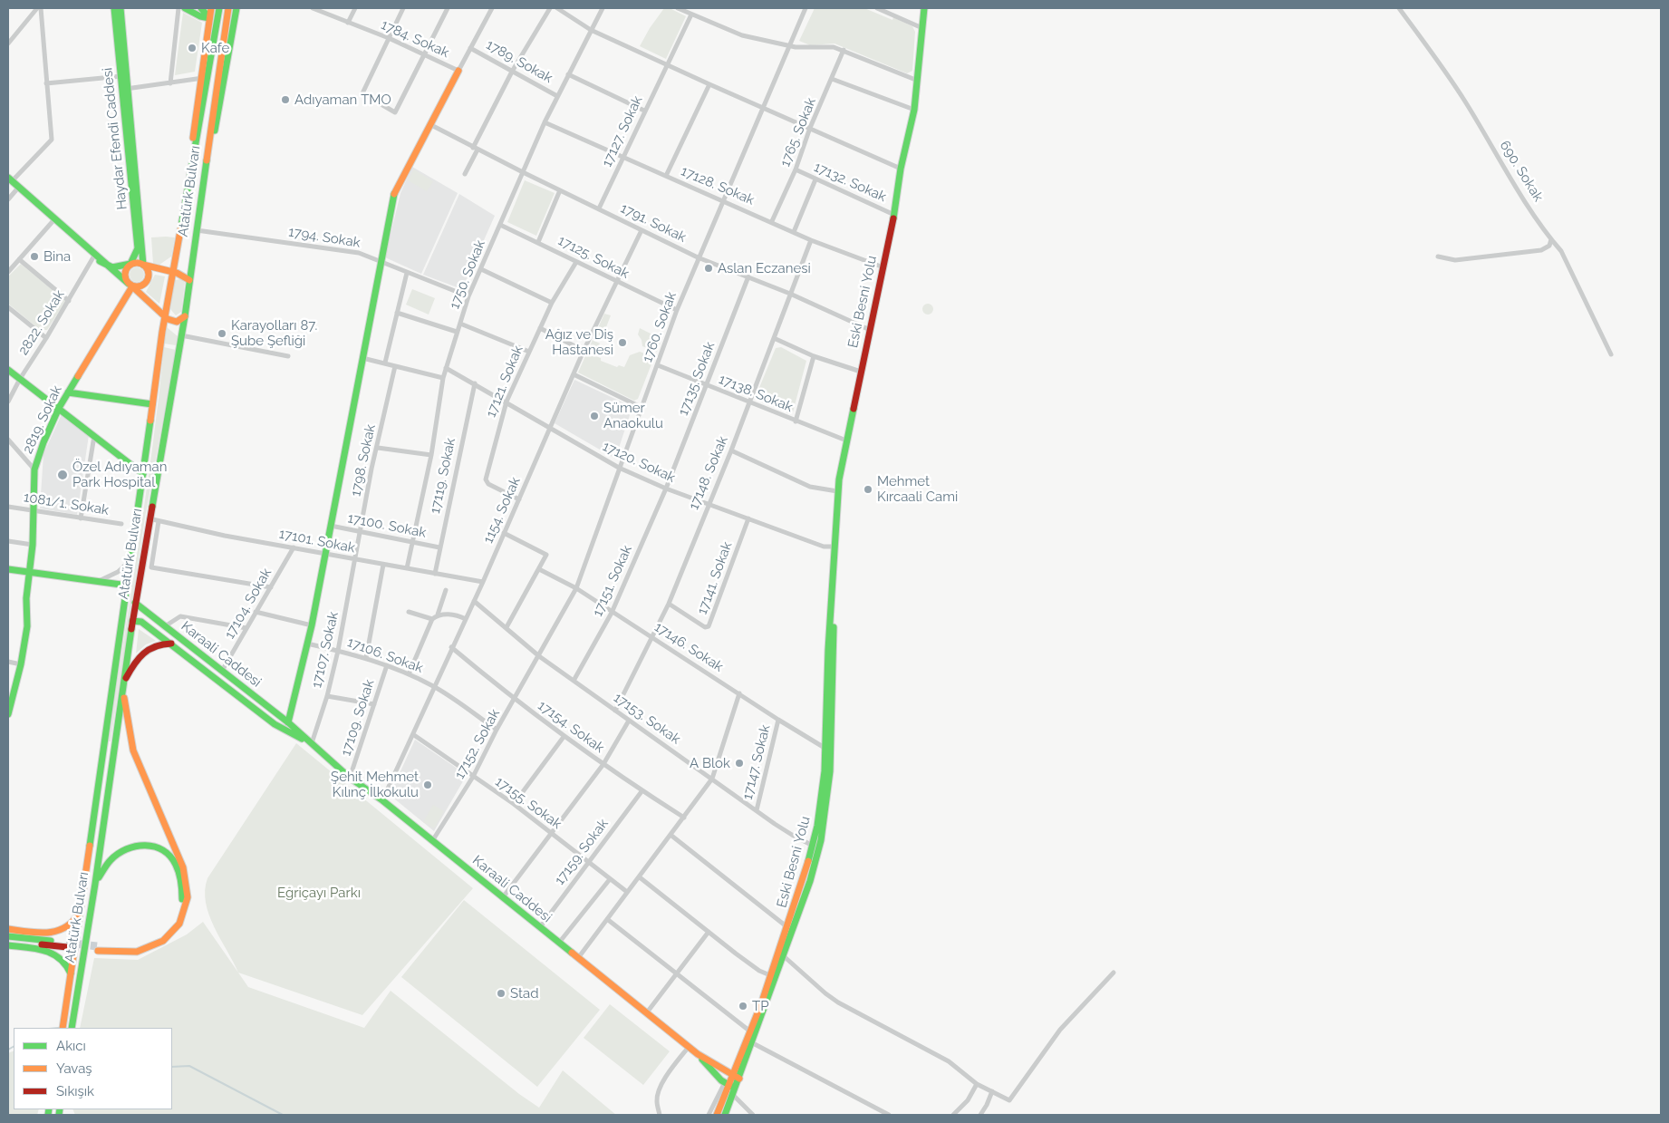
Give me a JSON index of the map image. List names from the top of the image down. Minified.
{"streets":{"main road":["Haydar Efendi Caddesi","Atatürk Bulvarı","Eski Besni Yolu","2819. Sokak","Karaali Caddesi"],"street":["1784. Sokak","1789. Sokak","17127. Sokak","1765. Sokak","690. Sokak","17132. Sokak","17128. Sokak","1791. Sokak","1794. Sokak","17125. Sokak","1750. Sokak","2822. Sokak","1760. Sokak","17135. Sokak","17121. Sokak","17138. Sokak","1798. Sokak","17120. Sokak","17148. Sokak","17119. Sokak","1081/1. Sokak","1154. Sokak","17100. Sokak","17101. Sokak","17141. Sokak","17151. Sokak","17104. Sokak","17146. Sokak","17107. Sokak","17106. Sokak","17109. Sokak","17153. Sokak","17154. Sokak","17152. Sokak","17147. Sokak","17155. Sokak","17159. Sokak"]},"crossings":[["1789. Sokak","1750. Sokak"],["17127. Sokak","17128. Sokak"],["17127. Sokak","1791. Sokak"],["1765. Sokak","17132. Sokak"],["1765. Sokak","17128. Sokak"],["Haydar Efendi Caddesi","2819. Sokak"],["17132. Sokak","Eski Besni Yolu"],["17128. Sokak","1750. Sokak"],["17128. Sokak","Eski Besni Yolu"],["17128. Sokak","1760. Sokak"],["17128. Sokak","17148. Sokak"],["Atatürk Bulvarı","1794. Sokak"],["Atatürk Bulvarı","17101. Sokak"],["Atatürk Bulvarı","Karaali Caddesi"],["1791. Sokak","1750. Sokak"],["1791. Sokak","Eski Besni Yolu"],["1791. Sokak","1760. Sokak"],["1791. Sokak","17135. Sokak"],["1791. Sokak","17148. Sokak"],["1791. Sokak","1154. Sokak"],["1794. Sokak","1750. Sokak"],["17125. Sokak","1750. Sokak"],["17125. Sokak","1760. Sokak"],["17125. Sokak","17121. Sokak"],["17125. Sokak","1154. Sokak"],["1750. Sokak","17120. Sokak"],["1750. Sokak","17100. Sokak"],["1750. Sokak","17101. Sokak"],["Eski Besni Yolu","17138. Sokak"],["Eski Besni Yolu","17120. Sokak"],["Eski Besni Yolu","17146. Sokak"],["Eski Besni Yolu","17153. Sokak"],["1760. Sokak","17138. Sokak"],["1760. Sokak","17120. Sokak"],["1760. Sokak","17146. Sokak"],["1760. Sokak","17153. Sokak"],["1760. Sokak","17152. Sokak"],["17135. Sokak","17138. Sokak"],["17135. Sokak","17120. Sokak"],["17135. Sokak","17151. Sokak"],["17121. Sokak","17120. Sokak"],["17121. Sokak","1154. Sokak"],["17138. Sokak","17148. Sokak"],["2819. Sokak","1081/1. Sokak"],["1798. Sokak","17100. Sokak"],["1798. Sokak","17101. Sokak"],["1798. Sokak","17107. Sokak"],["17120. Sokak","17148. Sokak"],["17120. Sokak","17119. Sokak"],["17120. Sokak","1154. Sokak"],["17120. Sokak","17141. Sokak"],["17120. Sokak","17151. Sokak"],["17148. Sokak","17141. Sokak"],["17148. Sokak","17146. Sokak"],["17148. Sokak","17153. Sokak"],["17119. Sokak","17100. Sokak"],["17119. Sokak","17101. Sokak"],["1154. Sokak","17101. Sokak"],["1154. Sokak","Karaali Caddesi"],["1154. Sokak","17106. Sokak"],["1154. Sokak","17153. Sokak"],["1154. Sokak","17154. Sokak"],["1154. Sokak","17155. Sokak"],["17101. Sokak","17104. Sokak"],["17101. Sokak","17107. Sokak"],["17151. Sokak","17146. Sokak"],["17151. Sokak","17153. Sokak"],["17104. Sokak","Karaali Caddesi"],["17146. Sokak","17147. Sokak"],["17107. Sokak","Karaali Caddesi"],["17107. Sokak","17106. Sokak"],["Karaali Caddesi","17109. Sokak"],["Karaali Caddesi","17152. Sokak"],["Karaali Caddesi","17159. Sokak"],["17106. Sokak","17109. Sokak"],["17106. Sokak","17152. Sokak"],["17153. Sokak","17152. Sokak"],["17153. Sokak","17147. Sokak"],["17154. Sokak","17152. Sokak"],["17154. Sokak","17159. Sokak"],["17152. Sokak","17155. Sokak"],["17155. Sokak","17159. Sokak"]],"parks":["Eğriçayı Parkı"],"places":["Kafe","Adıyaman TMO","Bina","Aslan Eczanesi","Karayolları 87. Şube Şefliği","Ağız ve Diş Hastanesi","Sümer Anaokulu","Özel Adıyaman Park Hospital","Mehmet Kırcaali Cami","A Blok","Şehit Mehmet Kılınç İlkokulu","Stad","TP"],"legend":["Akıcı","Yavaş","Sıkışık"]}
